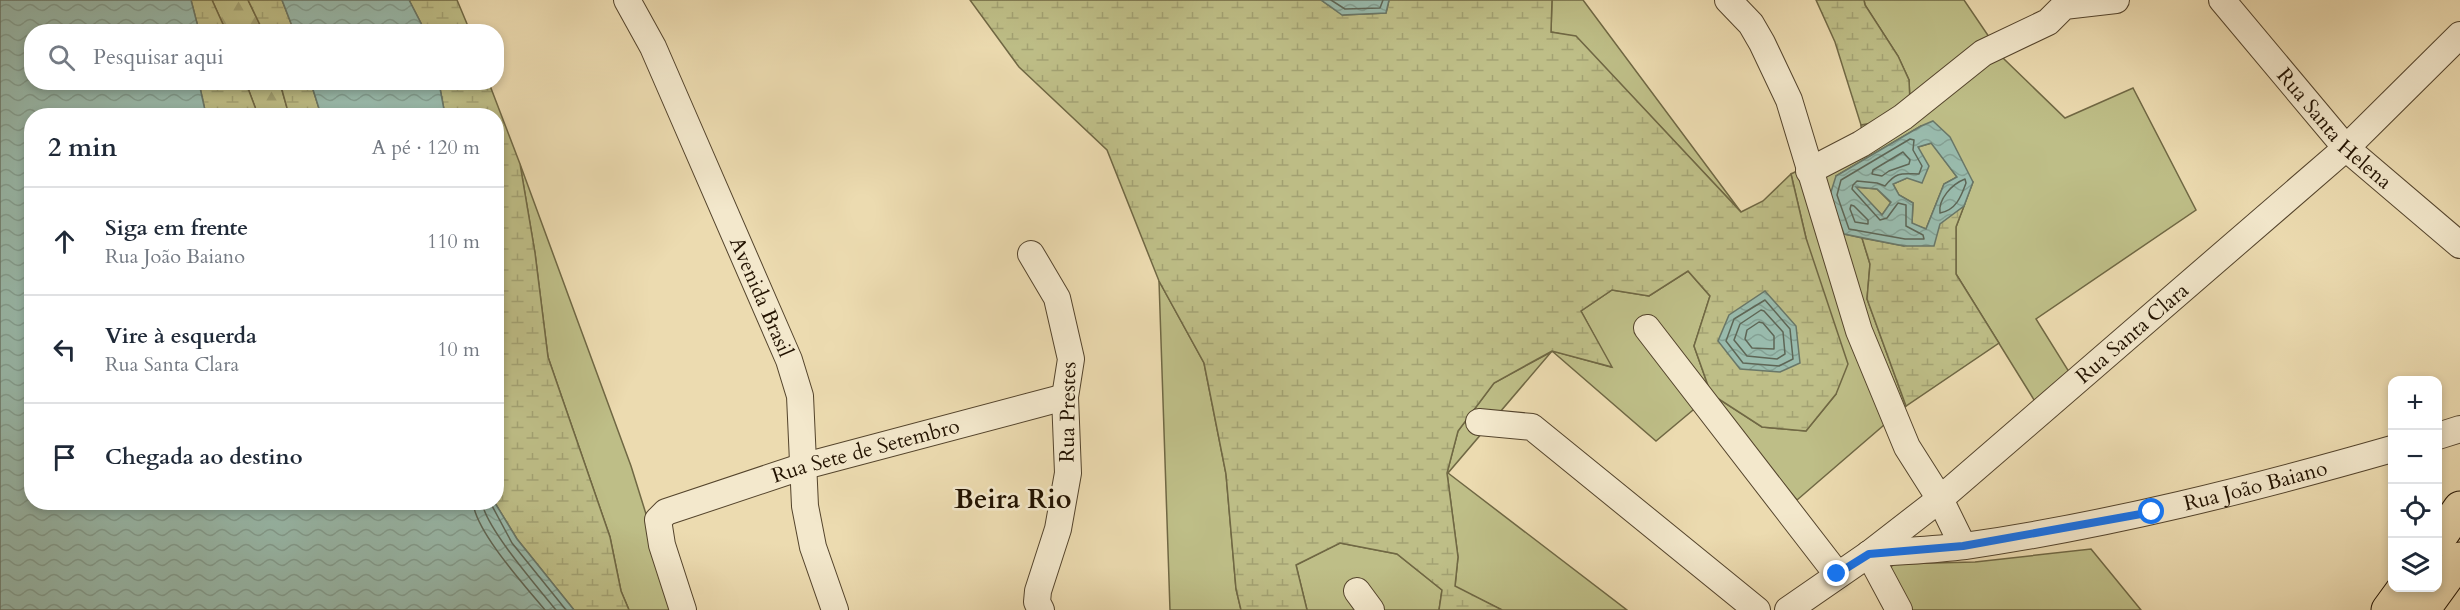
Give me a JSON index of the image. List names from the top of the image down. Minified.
{"streets":{"street":["Rua Santa Helena","Avenida Brasil","Rua Santa Clara","Rua Prestes","Rua Sete de Setembro","Rua João Baiano"]},"crossings":[["Rua Santa Helena","Rua Santa Clara"],["Avenida Brasil","Rua Sete de Setembro"],["Rua Santa Clara","Rua João Baiano"],["Rua Prestes","Rua Sete de Setembro"]],"districts":["Beira Rio"],"page":{"search":"Pesquisar aqui","heading":["2 min","A pé · 120 m"],"list":[["Siga em frente","Rua João Baiano","110 m"],["Vire à esquerda","Rua Santa Clara","10 m"],"Chegada ao destino"],"map_buttons":["+","−"]}}
